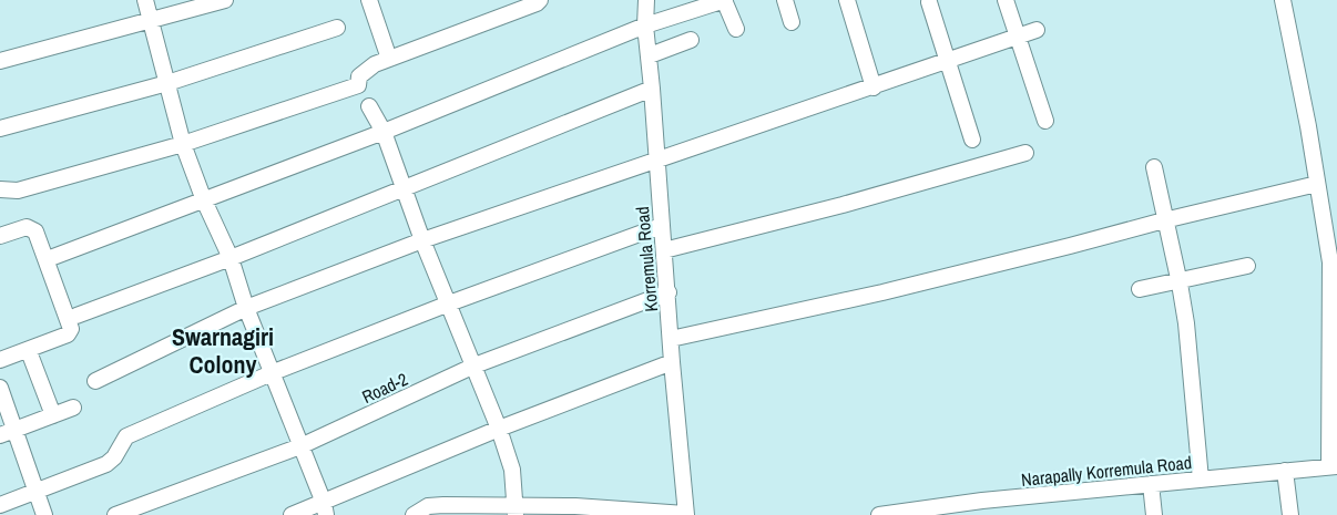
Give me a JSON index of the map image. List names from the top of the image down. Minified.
{"streets":{"street":["Korremula Road","Road-2","Narapally Korremula Road"]},"crossings":[["Korremula Road","Road-2"]],"districts":["Swarnagiri Colony"]}
